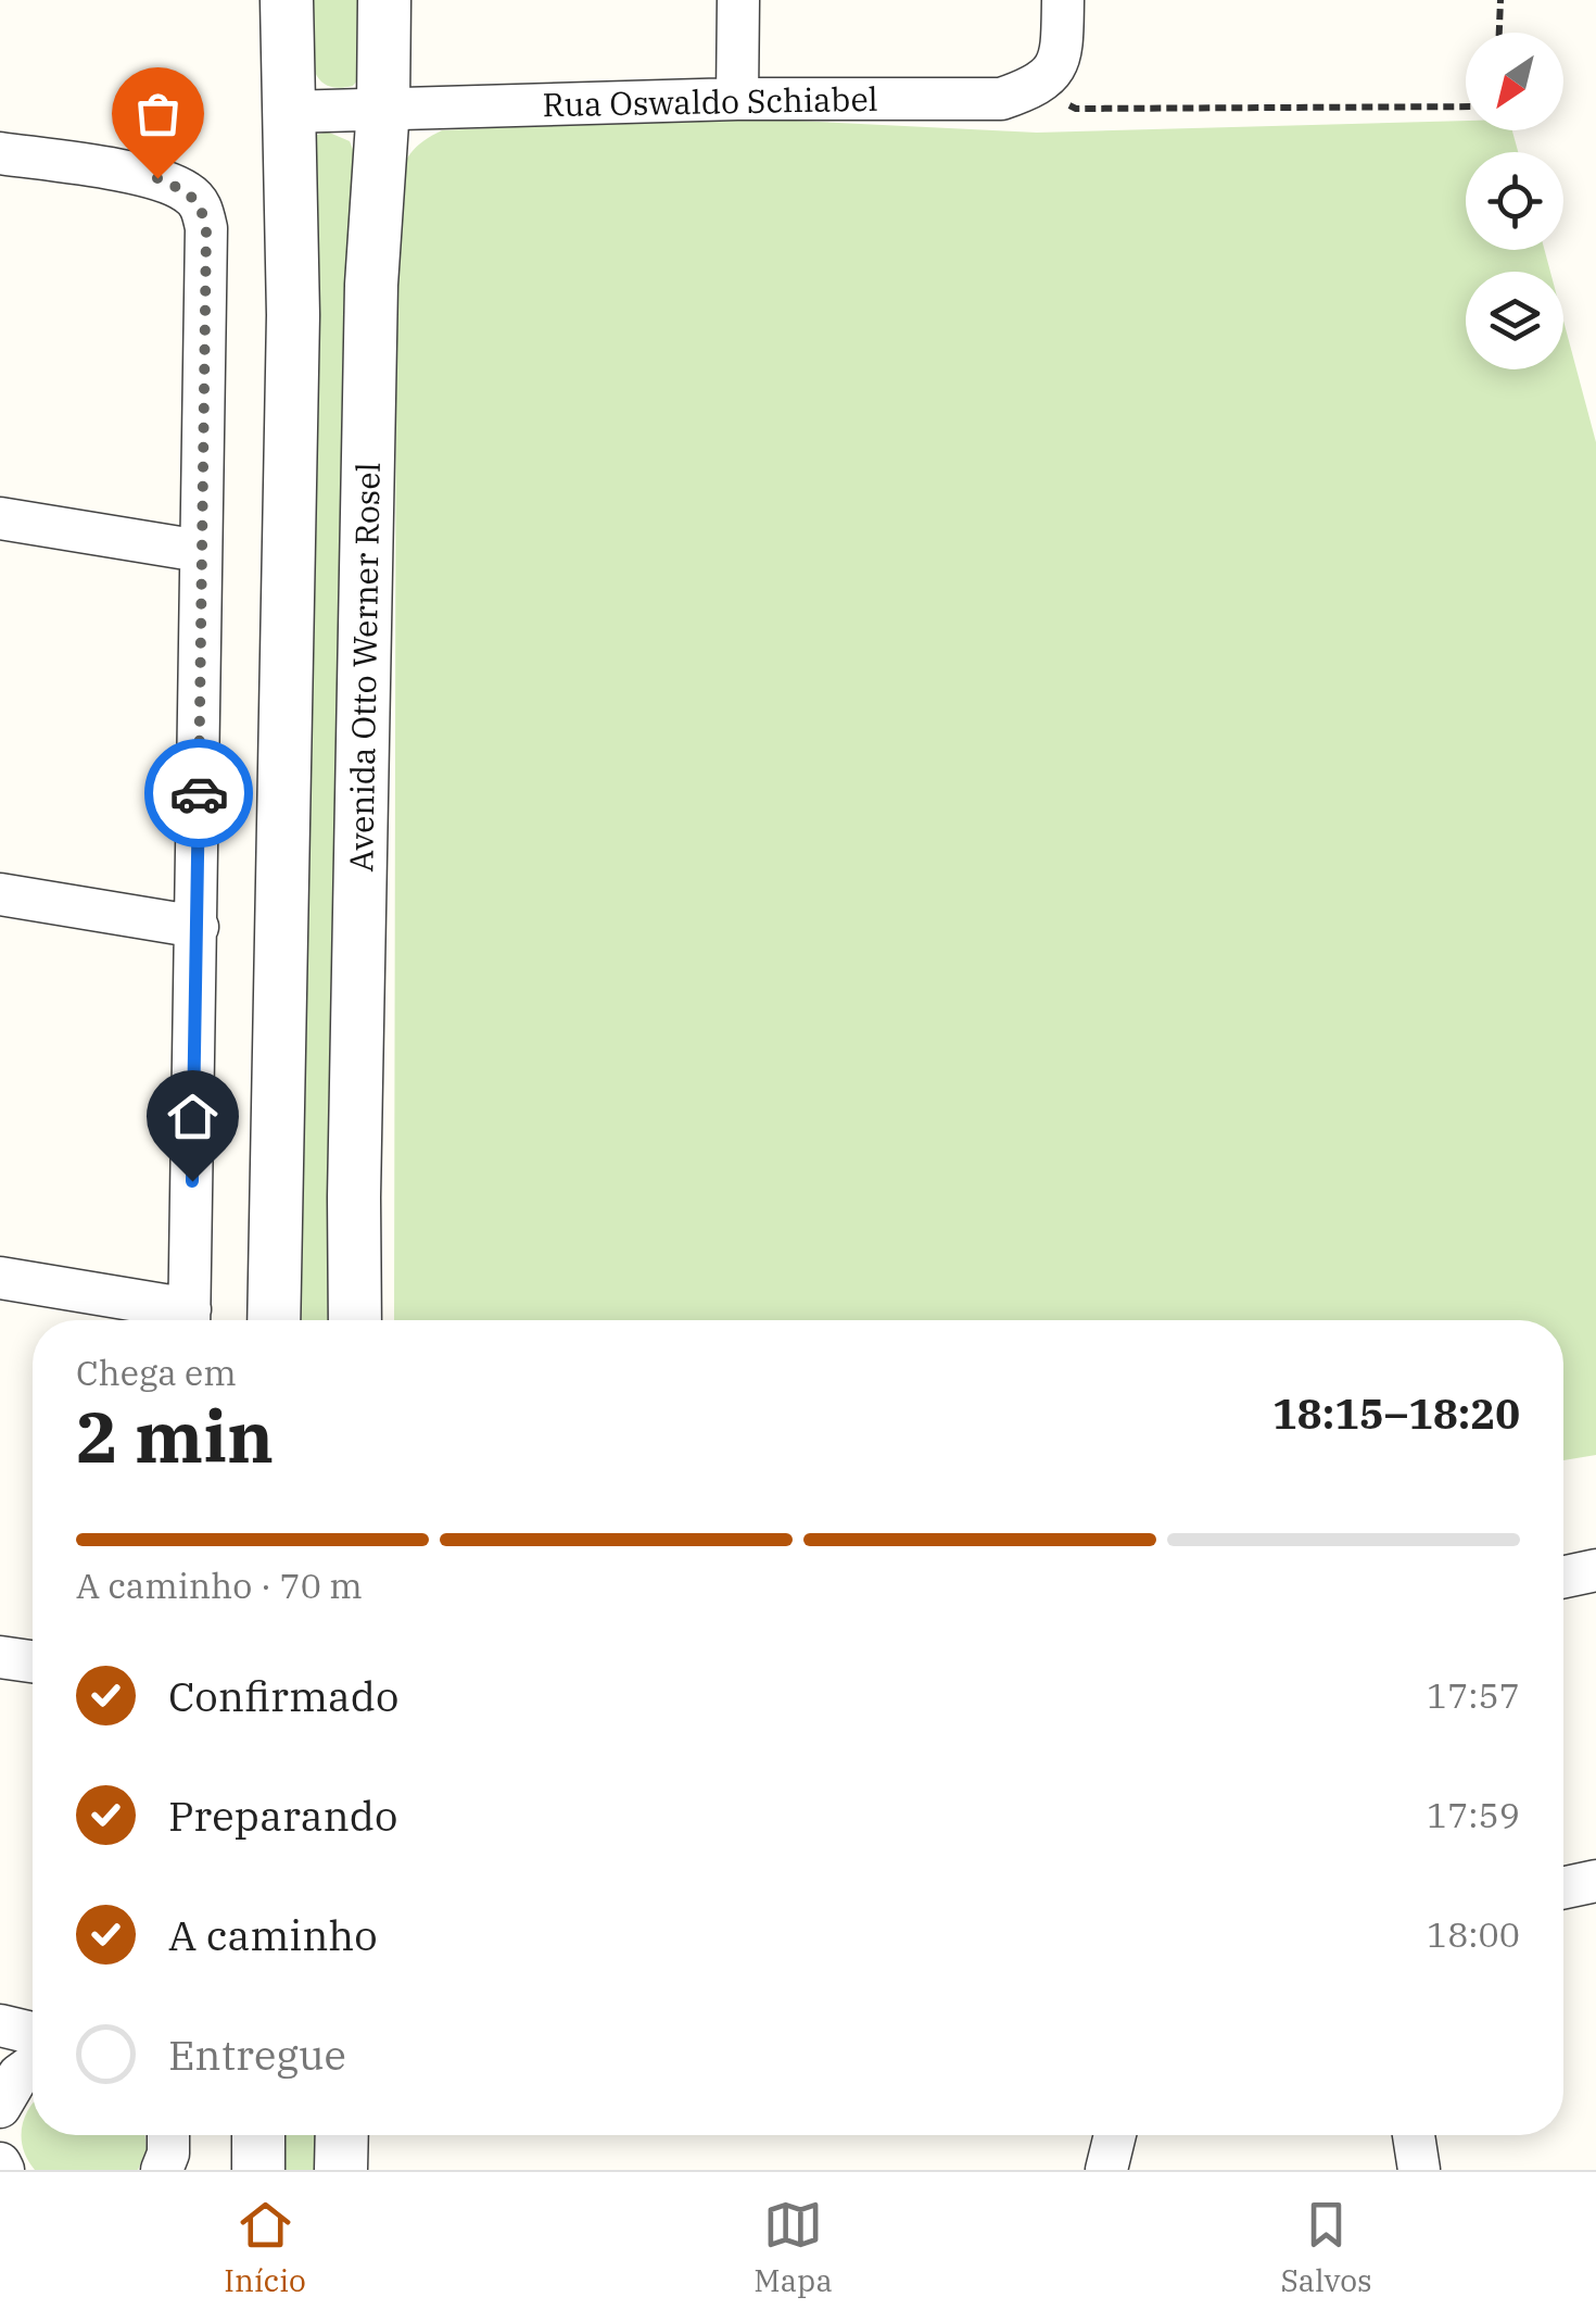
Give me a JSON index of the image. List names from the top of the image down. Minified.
{"streets":{"street":["Rua Oswaldo Schiabel","Avenida Otto Werner Rosel"]},"crossings":[["Rua Oswaldo Schiabel","Avenida Otto Werner Rosel"]],"north":"bottom left","page":{"heading":["2 min","Chega em","18:15–18:20"],"bar":"A caminho · 70 m","list":[["Confirmado","17:57"],["Preparando","17:59"],["A caminho","18:00"],"Entregue"],"tabs":["Início","Mapa","Salvos"]}}
